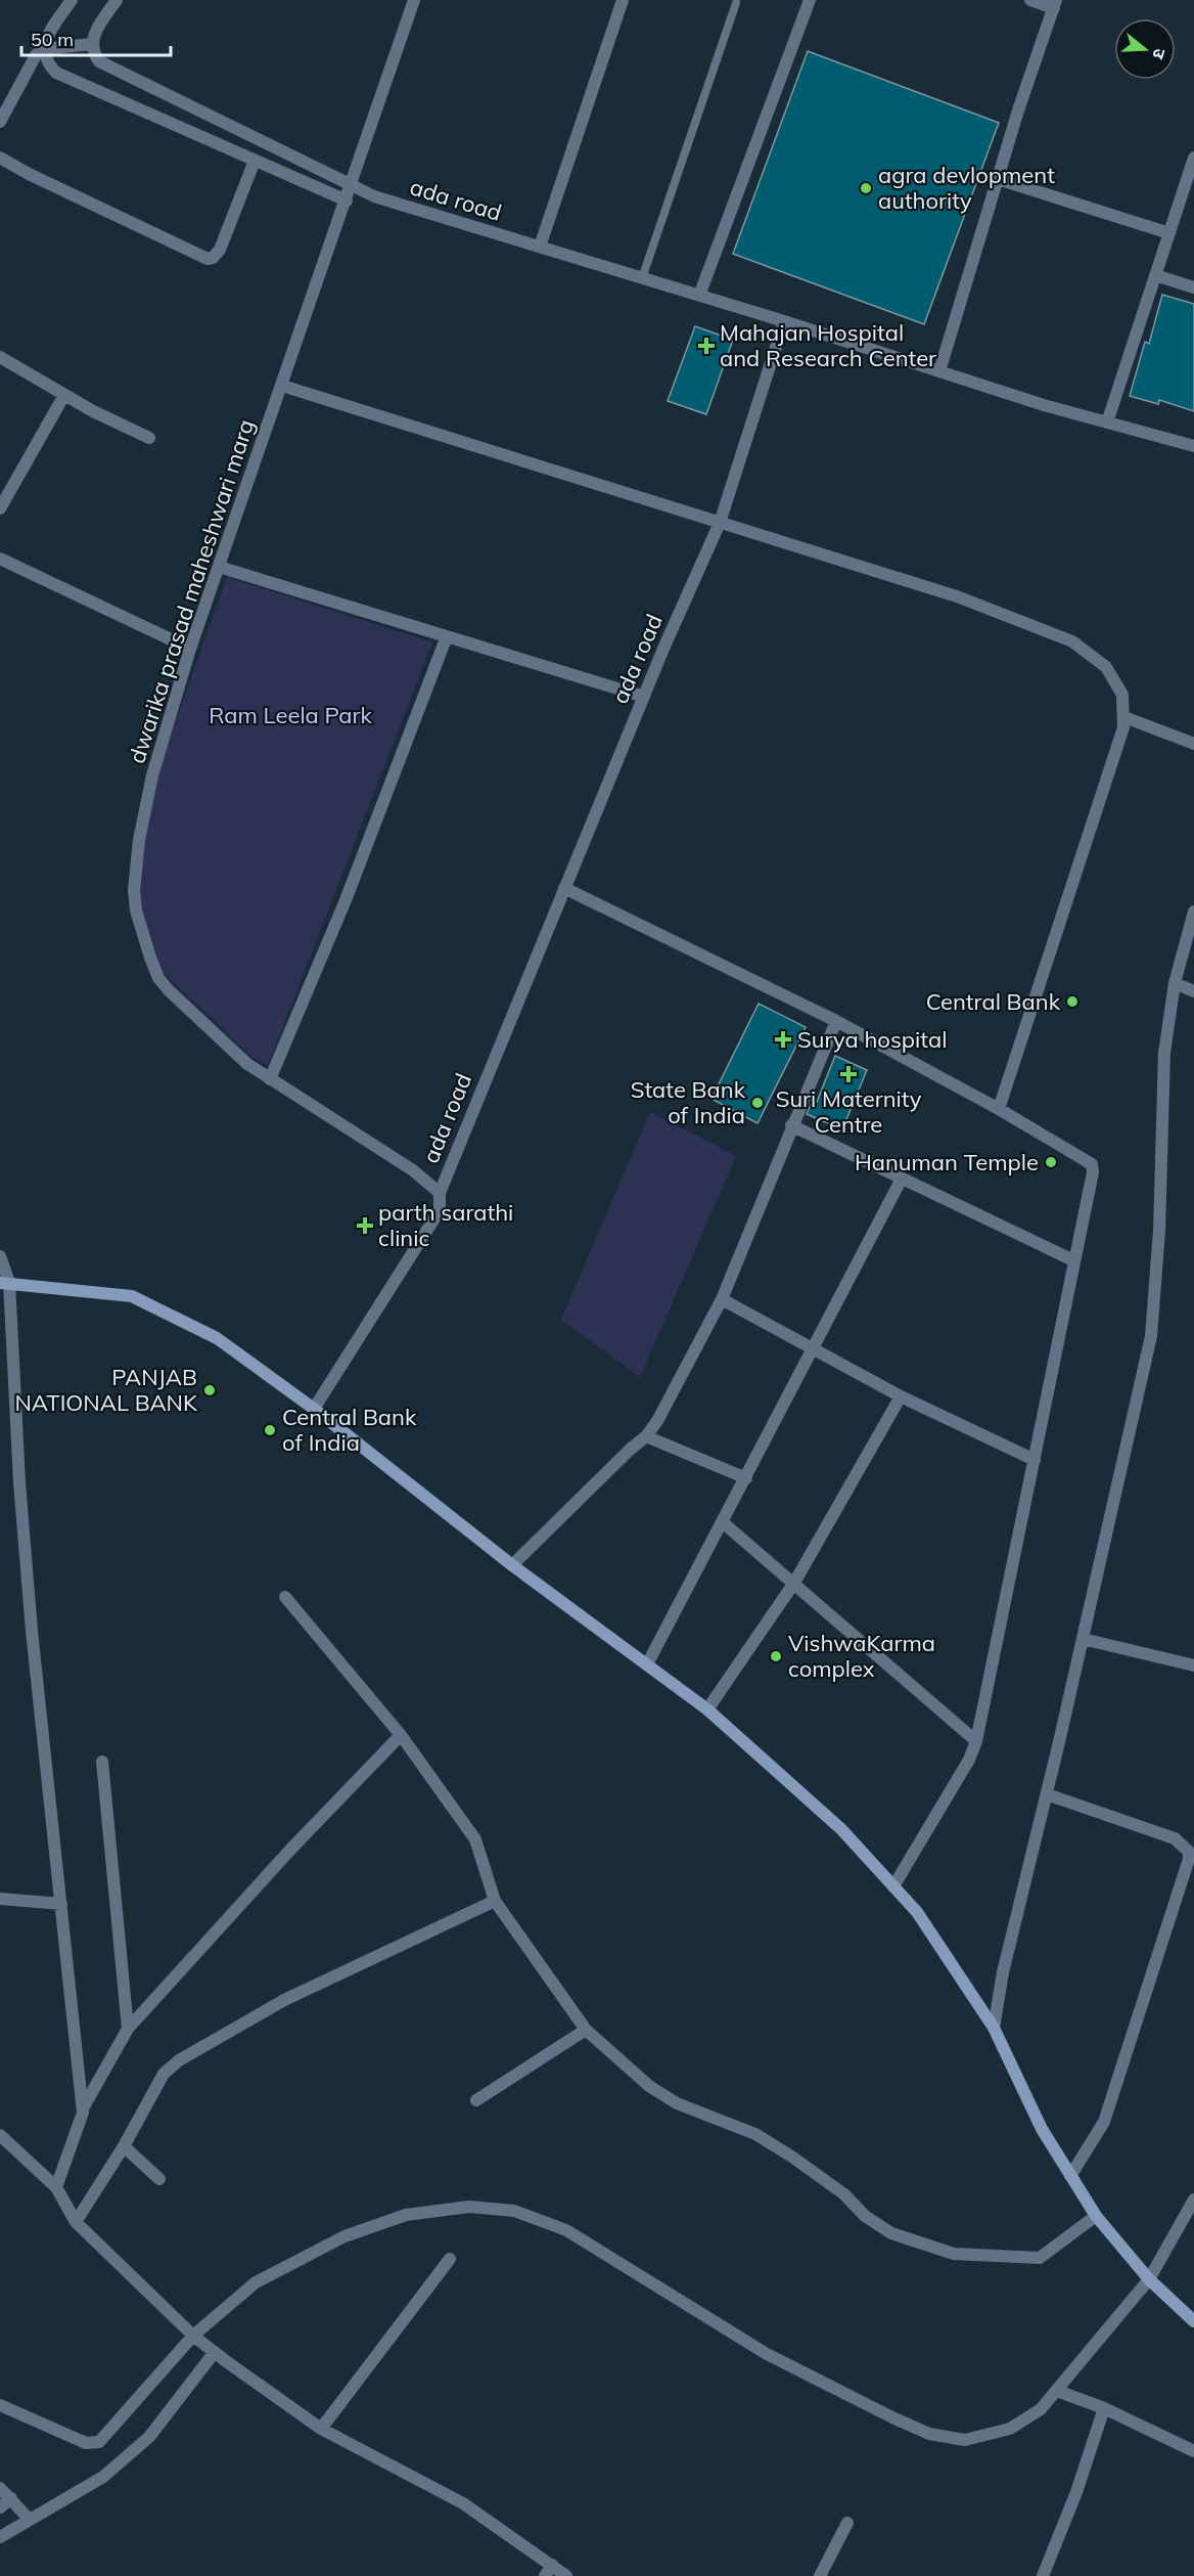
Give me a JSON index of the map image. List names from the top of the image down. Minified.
{"streets":{"street":["ada road","dwarika prasad maheshwari marg"]},"crossings":[["ada road","dwarika prasad maheshwari marg"]],"parks":["Ram Leela Park"],"places":{"other":["agra devlopment authority","Central Bank","State Bank of India","Hanuman Temple","PANJAB NATIONAL BANK","Central Bank of India","VishwaKarma complex"],"health":["Mahajan Hospital and Research Center","Surya hospital","Suri Maternity Centre","parth sarathi clinic"]},"scale_bar":"50 m","north":"right"}
